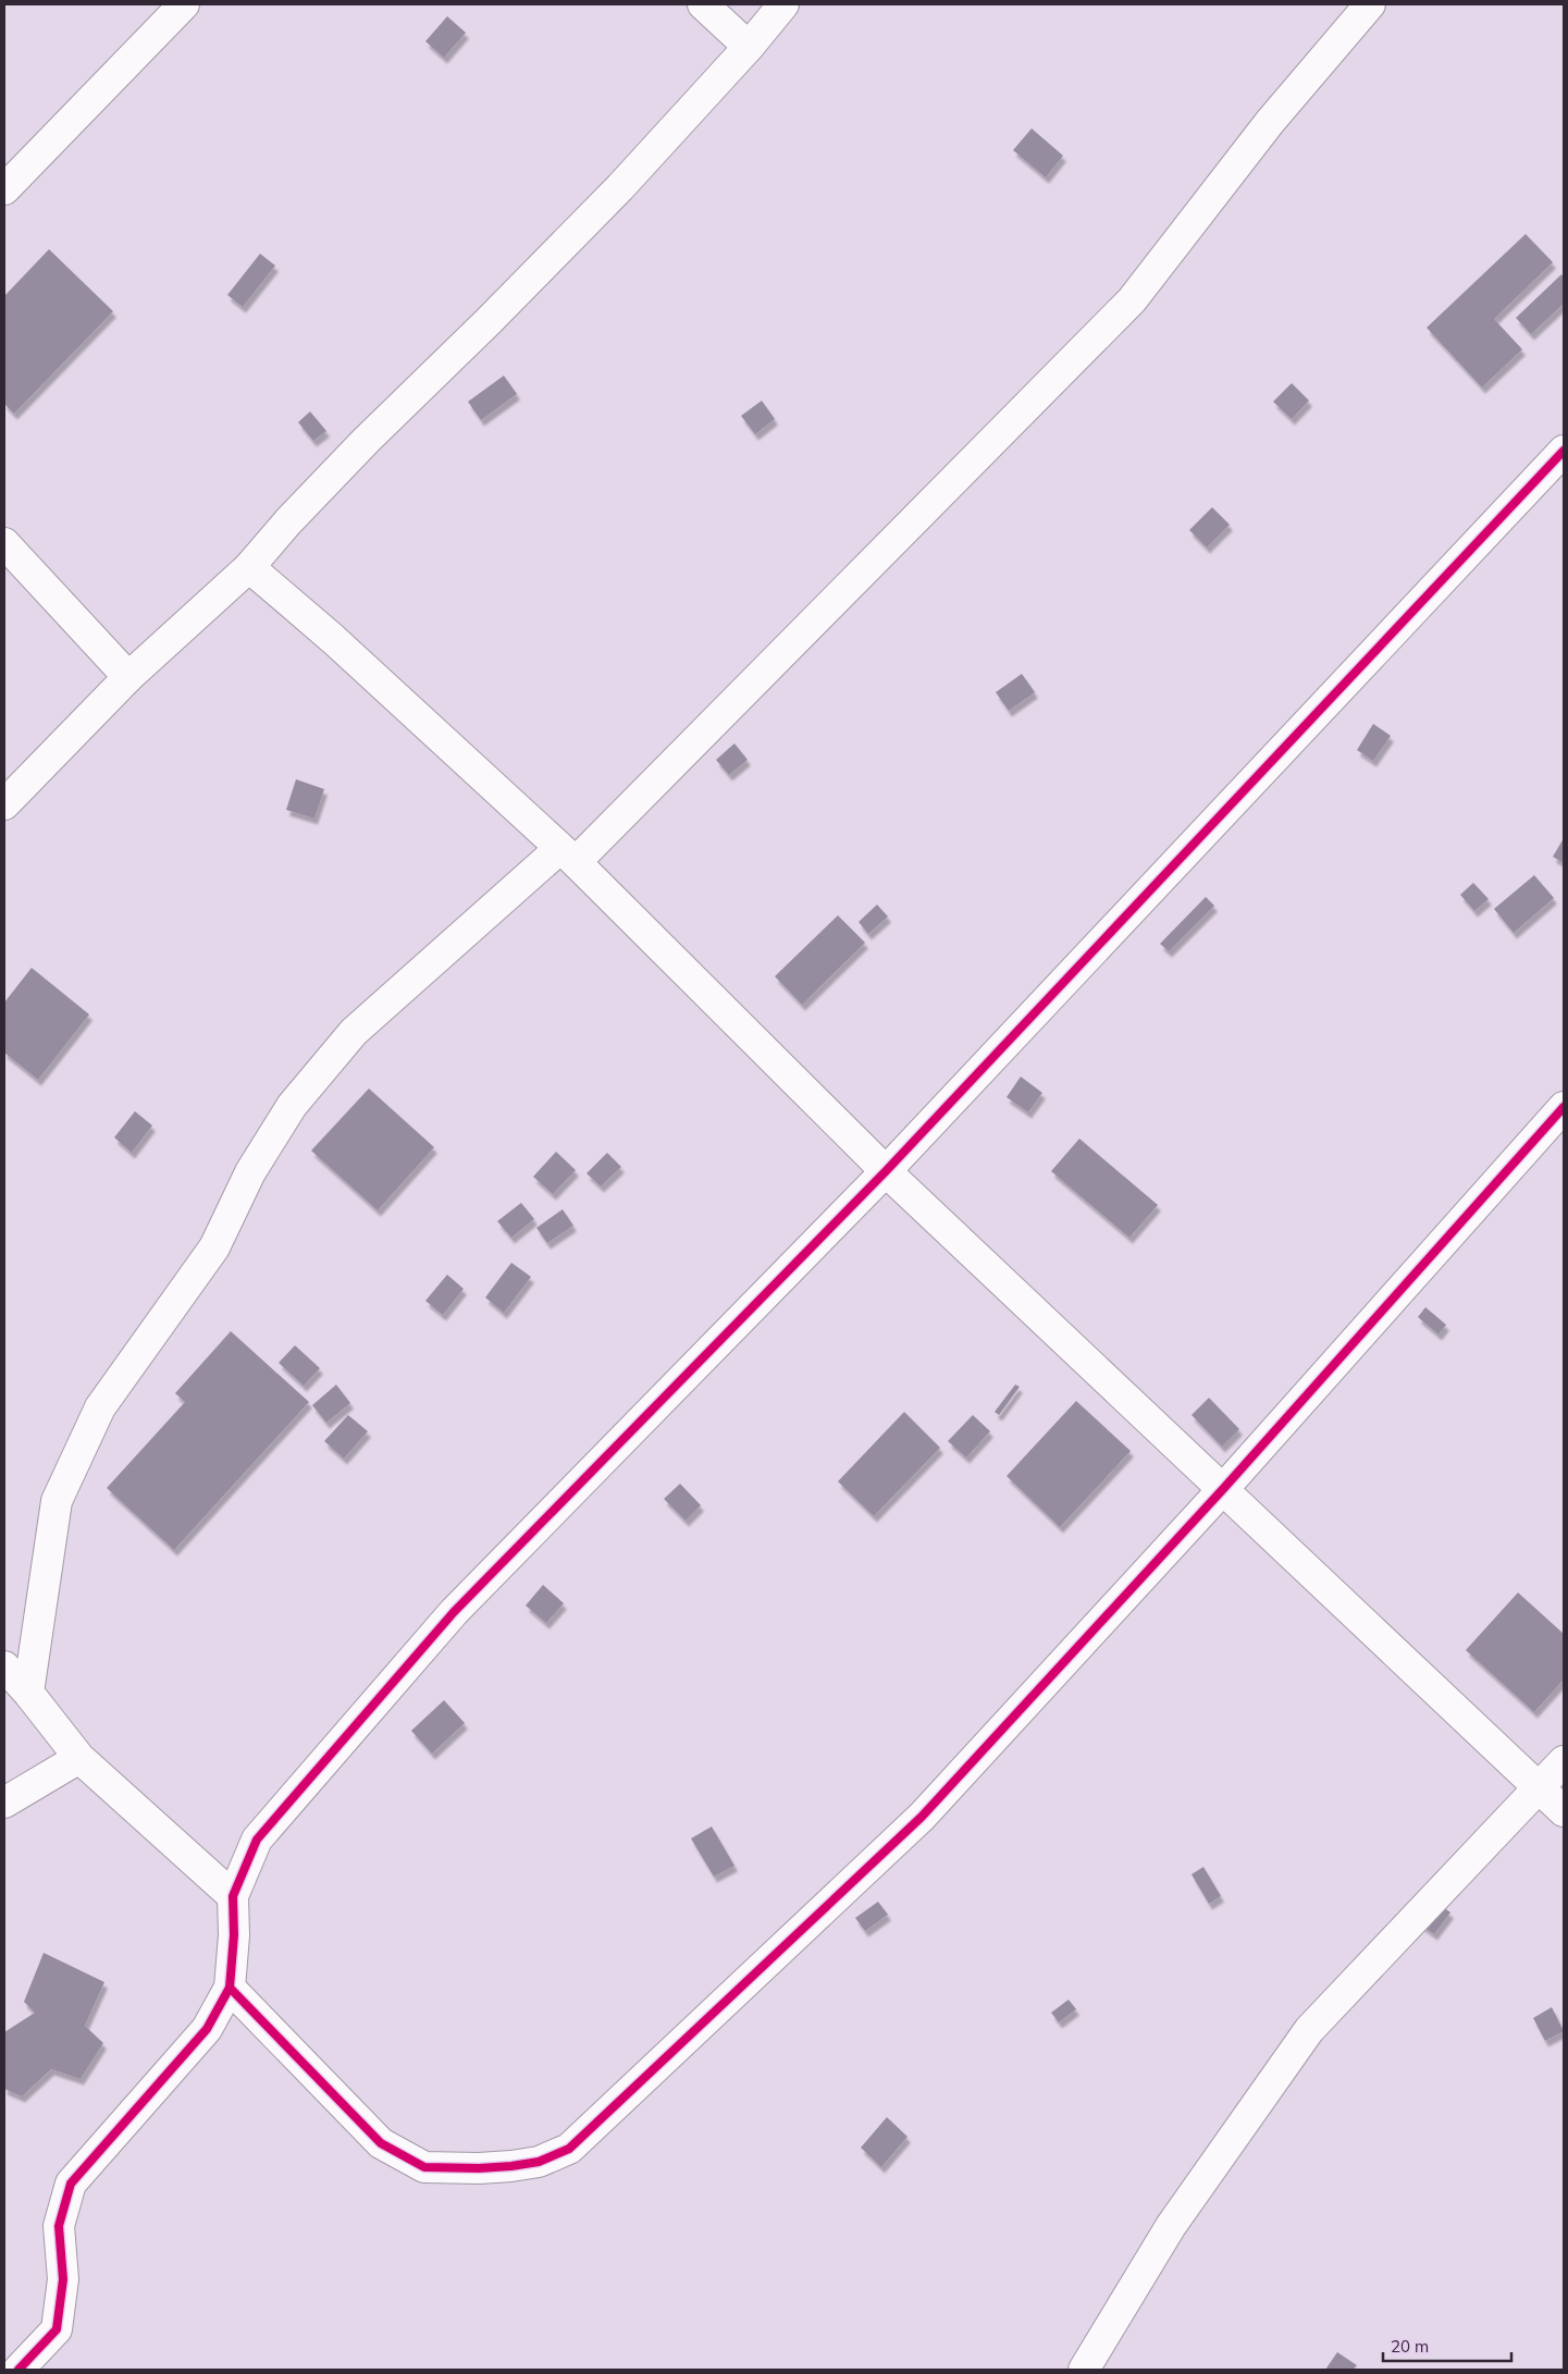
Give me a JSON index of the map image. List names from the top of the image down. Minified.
{"scale_bar":"20 m"}
